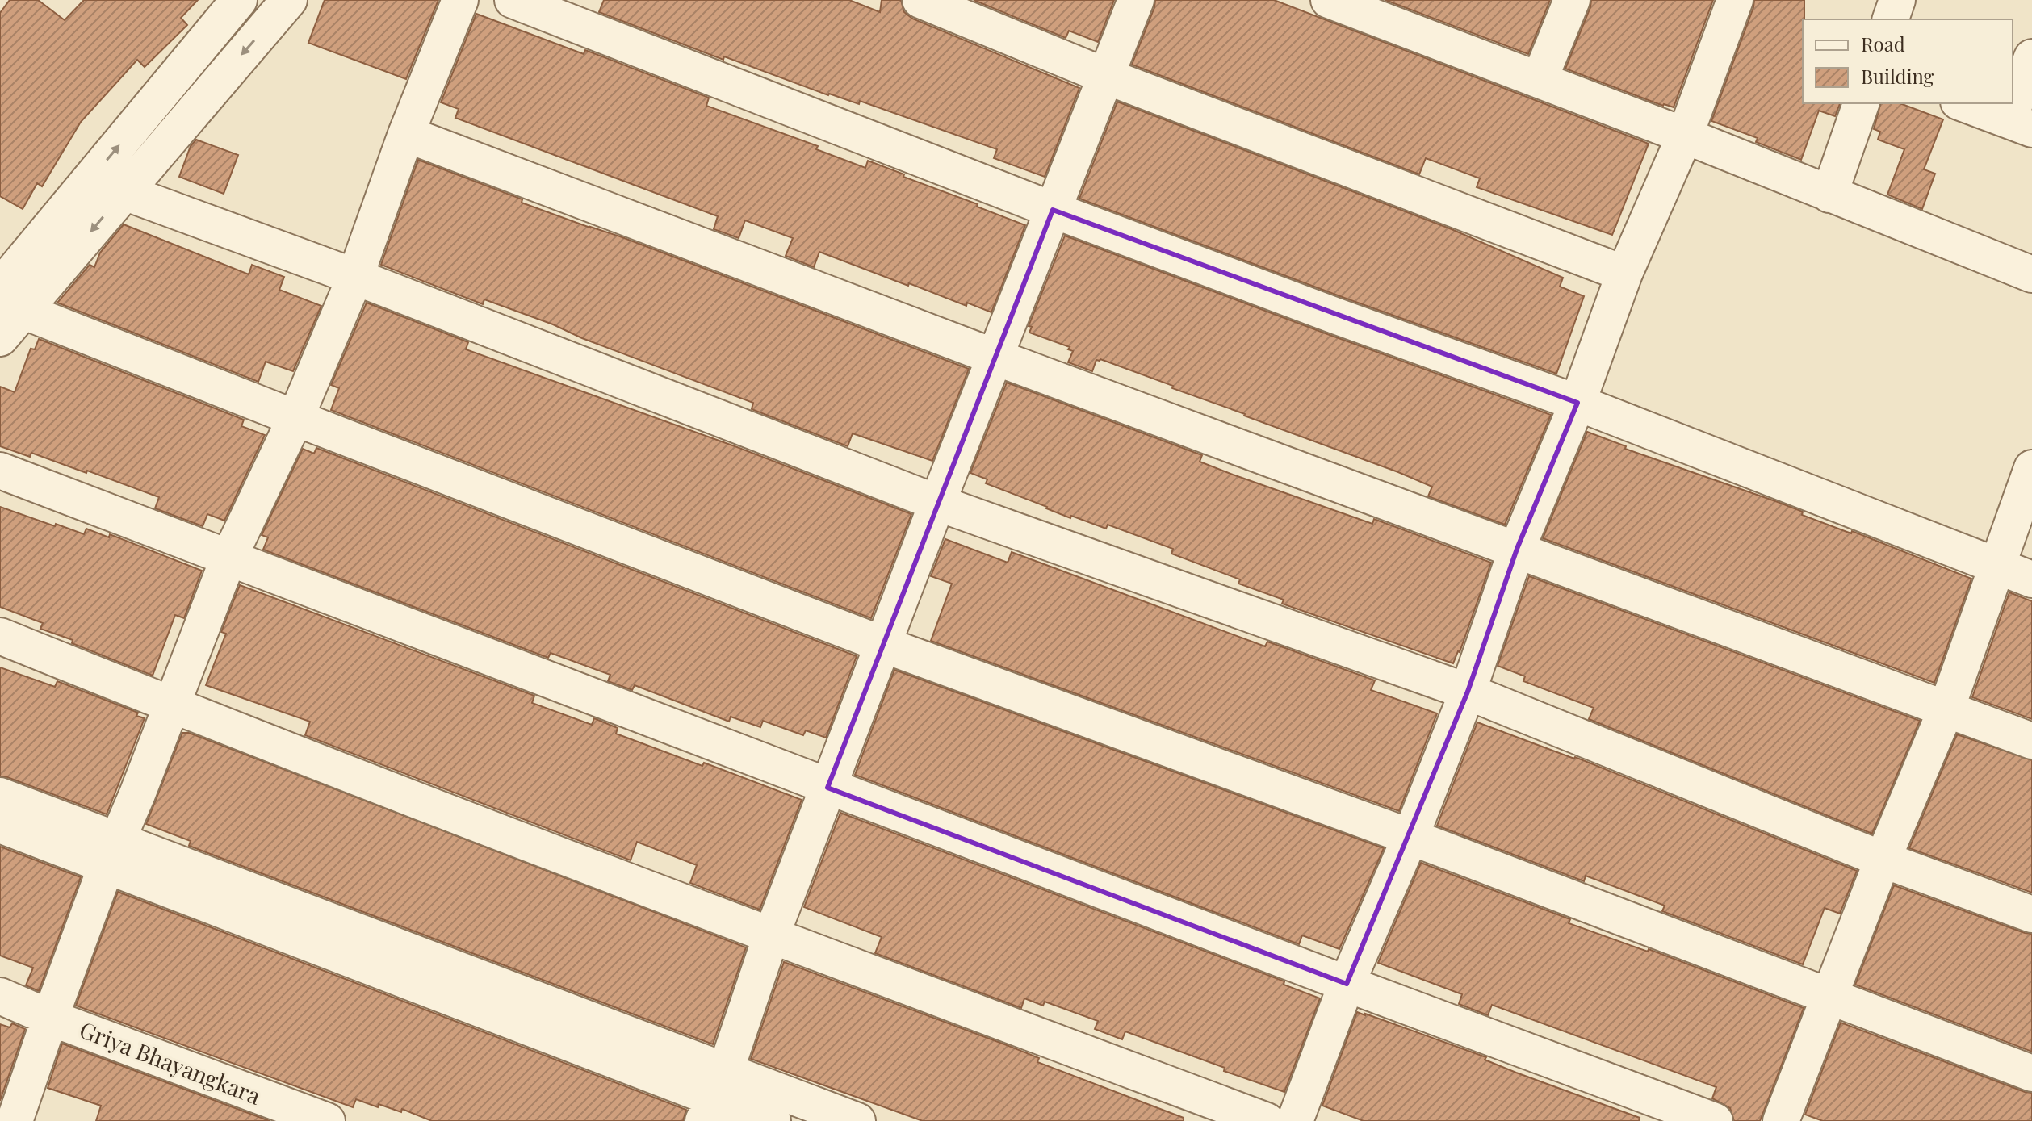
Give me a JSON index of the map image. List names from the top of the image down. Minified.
{"streets":{"street":["Griya Bhayangkara"]},"legend":["Road","Building"]}
